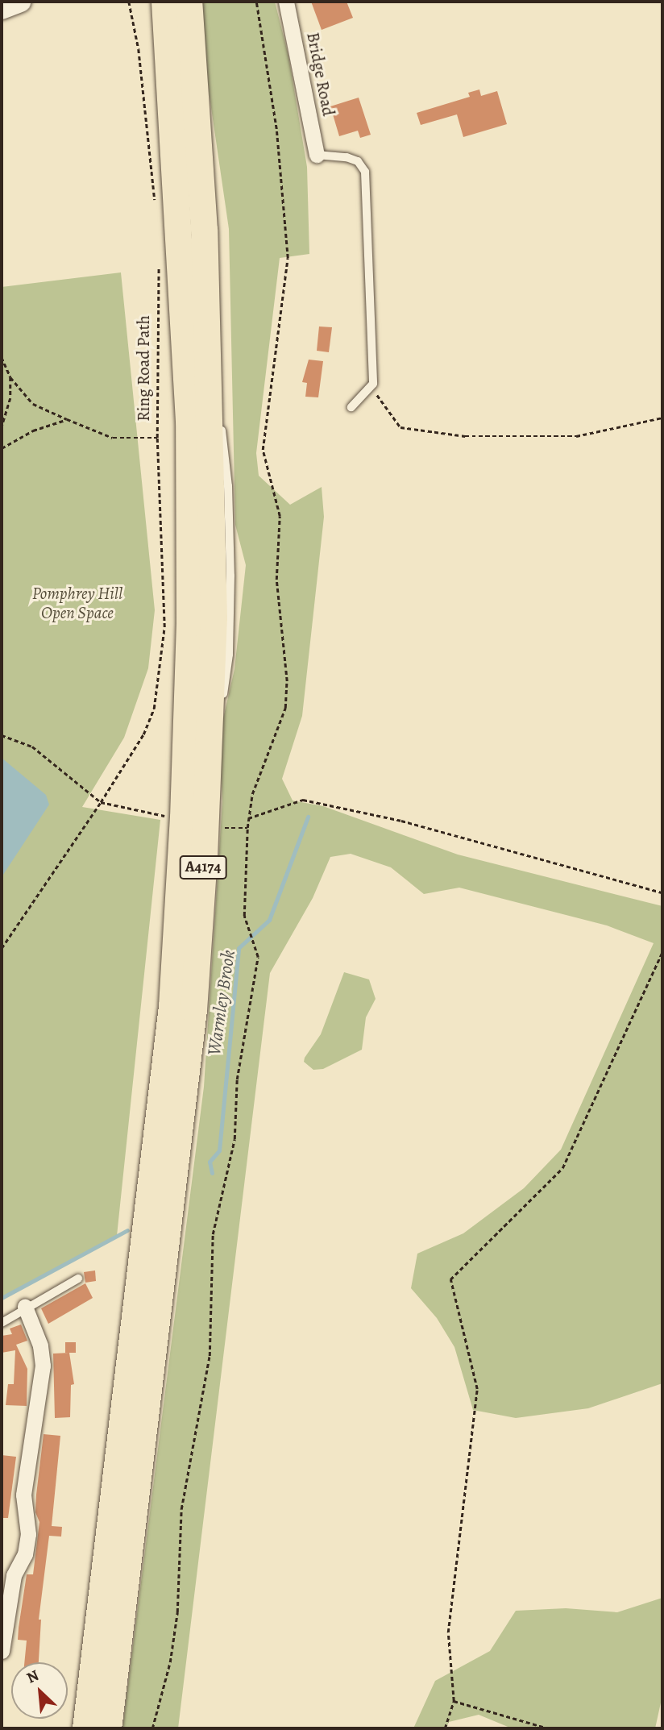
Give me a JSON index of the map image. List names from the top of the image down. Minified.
{"streets":{"highway":["A4174"],"street":["Bridge Road"],"path":["Ring Road Path"]},"water":["Warmley Brook"],"parks":["Pomphrey Hill Open Space"],"north":"top left"}
